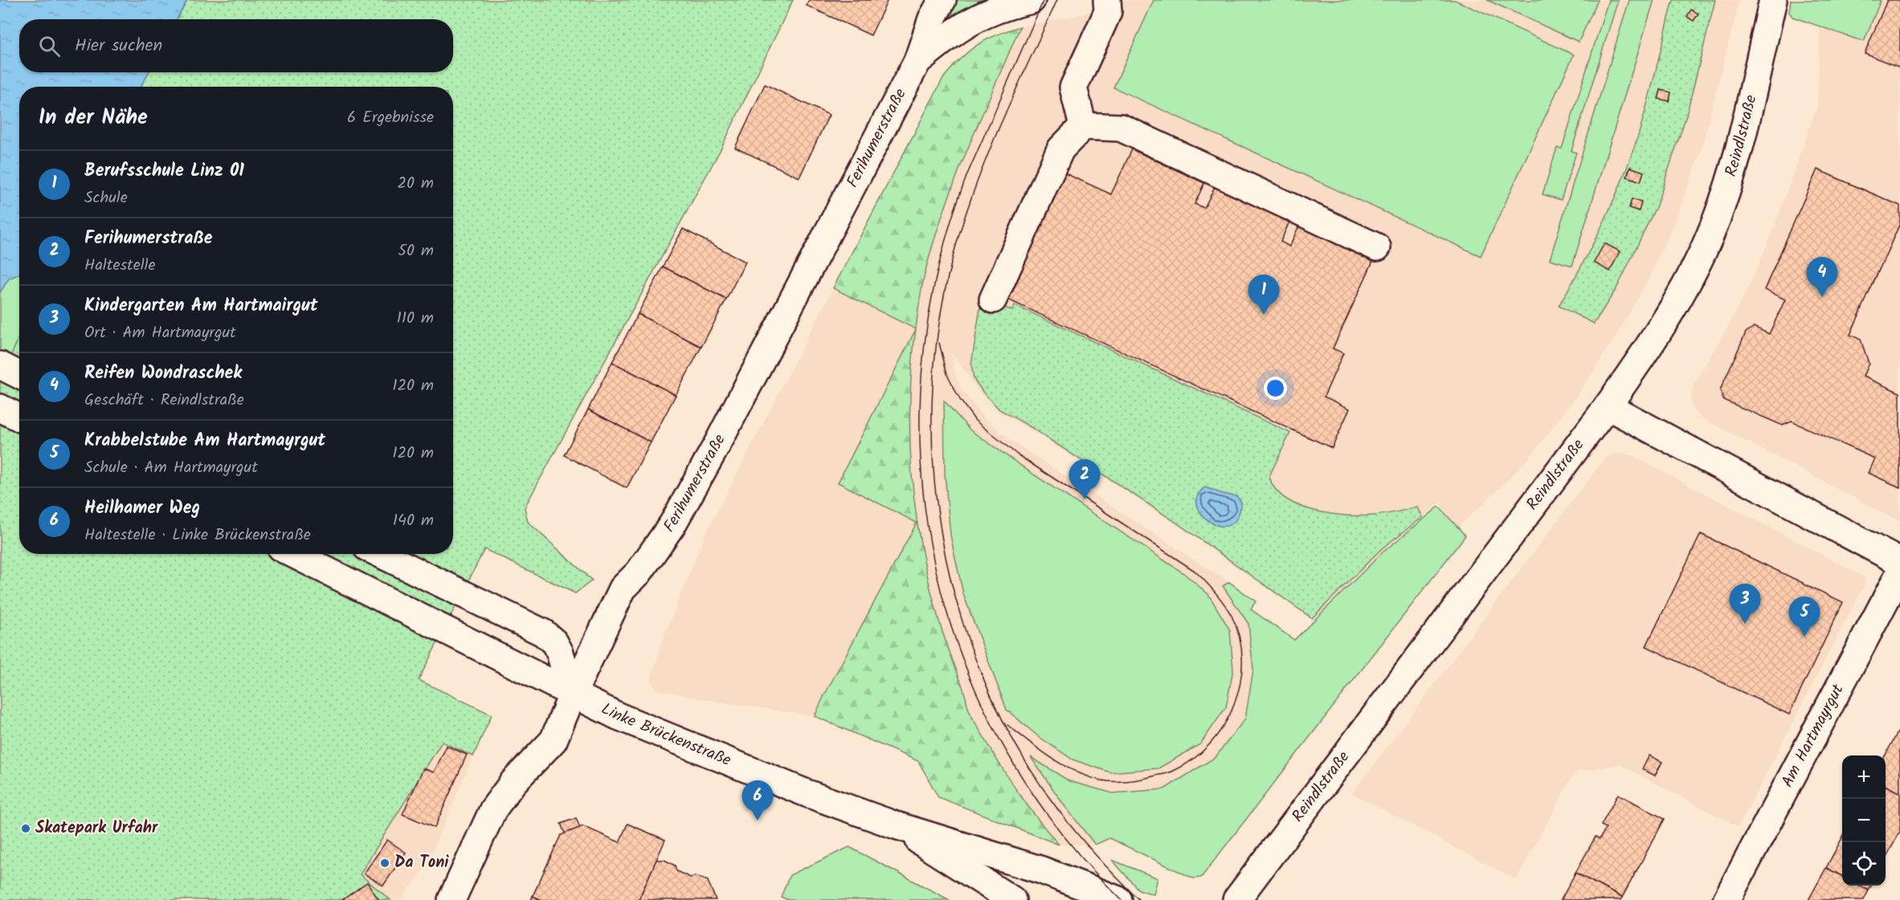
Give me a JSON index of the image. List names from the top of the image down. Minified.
{"streets":{"street":["Reindlstraße","Ferihumerstraße","Linke Brückenstraße","Am Hartmayrgut"]},"crossings":[["Ferihumerstraße","Linke Brückenstraße"]],"places":["Skatepark Urfahr","Da Toni"],"page":{"search":"Hier suchen","heading":["In der Nähe","6 Ergebnisse"],"list":[{"mark":"1","name":"Berufsschule Linz 01","note":"Schule","value":"20 m"},{"mark":"2","name":"Ferihumerstraße","note":"Haltestelle","value":"50 m"},{"mark":"3","name":"Kindergarten Am Hartmairgut","note":"Ort · Am Hartmayrgut","value":"110 m"},{"mark":"4","name":"Reifen Wondraschek","note":"Geschäft · Reindlstraße","value":"120 m"},{"mark":"5","name":"Krabbelstube Am Hartmayrgut","note":"Schule · Am Hartmayrgut","value":"120 m"},{"mark":"6","name":"Heilhamer Weg","note":"Haltestelle · Linke Brückenstraße","value":"140 m"}],"pins":["4","1","2","3","5","6"],"map_buttons":["+","−"]}}
